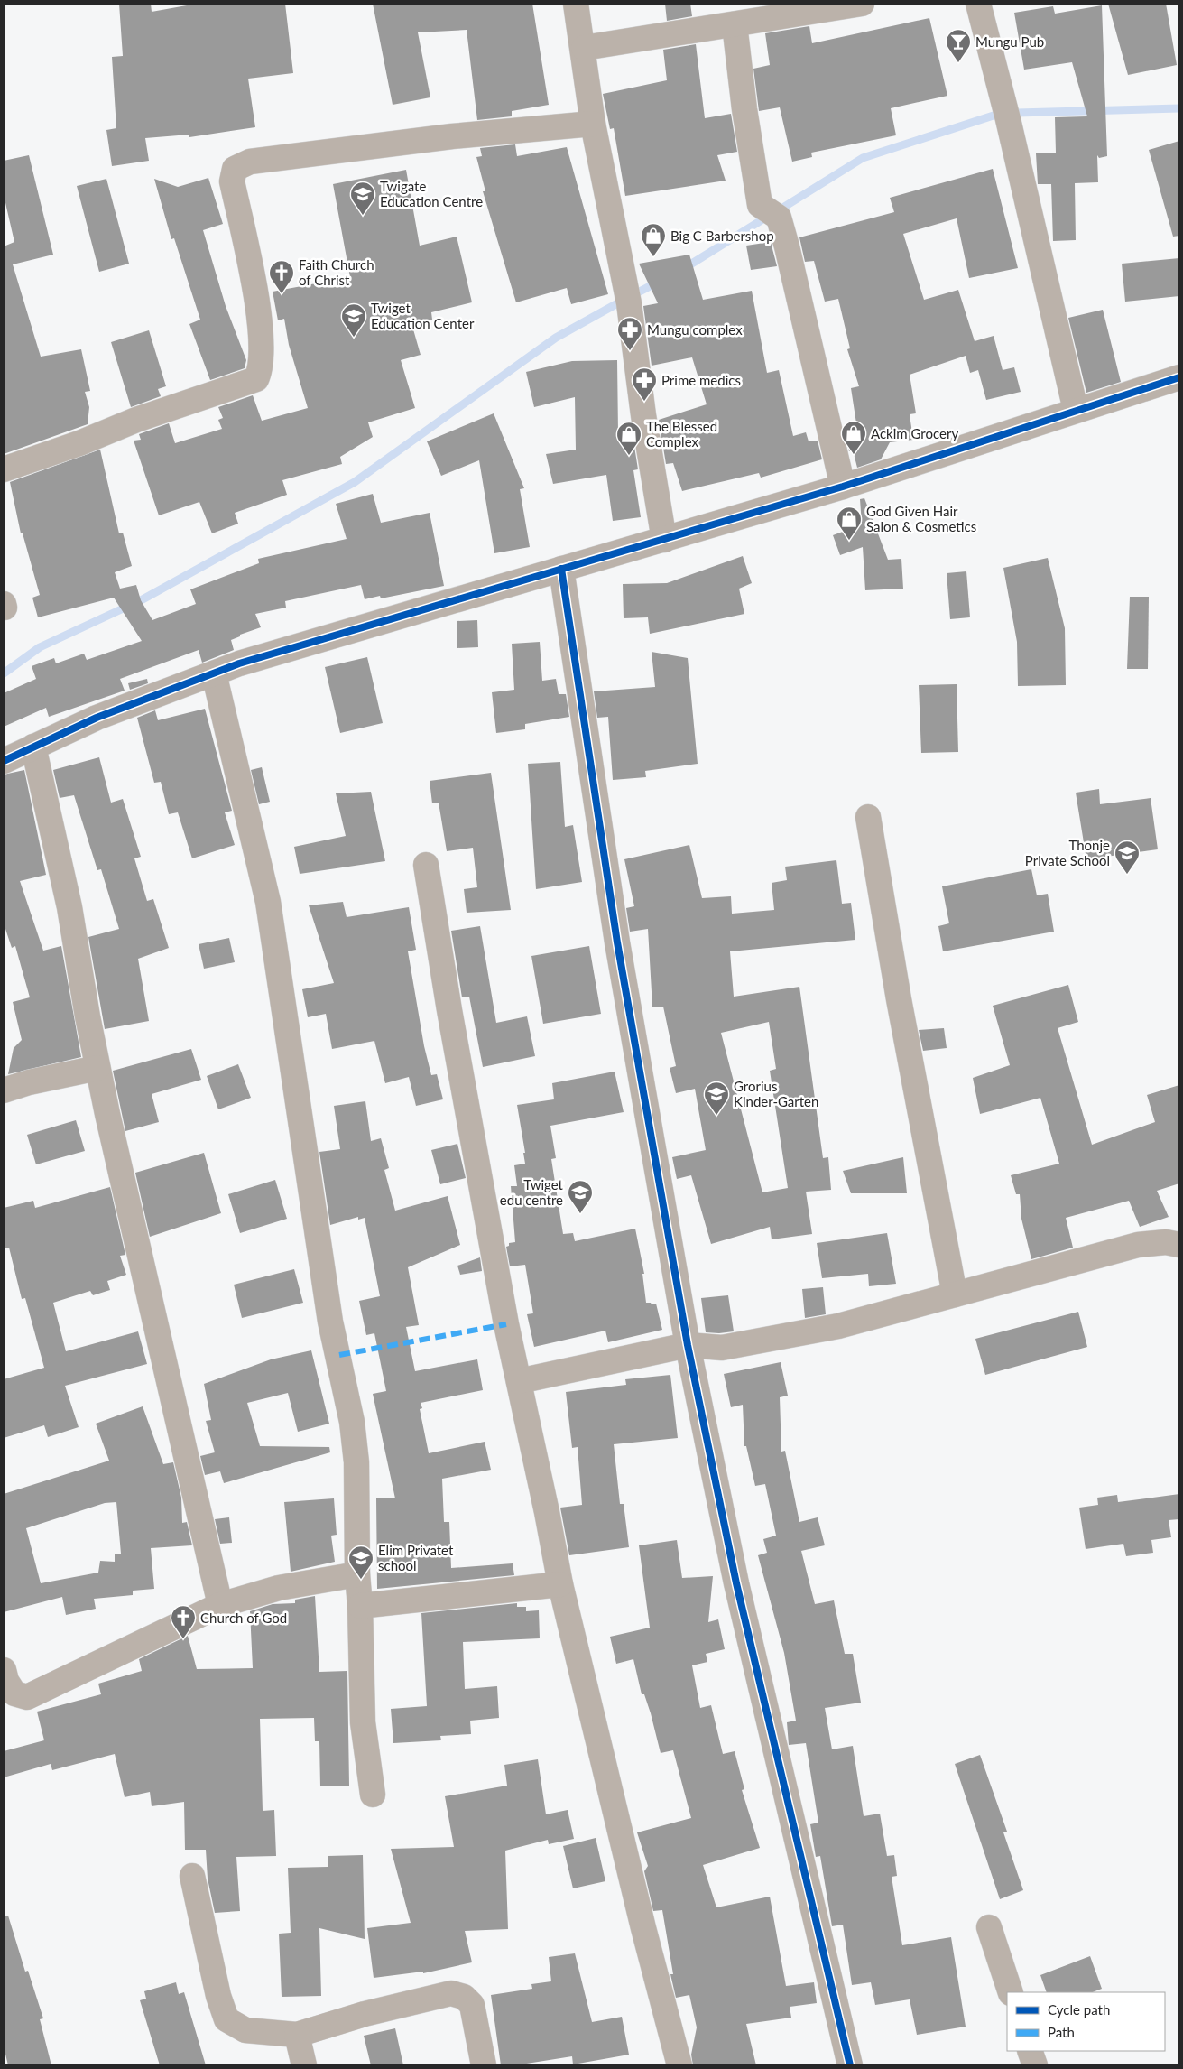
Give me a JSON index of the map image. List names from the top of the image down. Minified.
{"places":{"bar":["Mungu Pub"],"school or university":["Twigate Education Centre","Twiget Education Center","Thonje Private School","Grorius Kinder-Garten","Twiget edu centre","Elim Privatet school"],"shop":["Big C Barbershop","Ackim Grocery","The Blessed Complex","God Given Hair Salon & Cosmetics"],"church":["Faith Church of Christ","Church of God"],"pharmacy":["Mungu complex","Prime medics"]},"legend":["Cycle path","Path"]}
